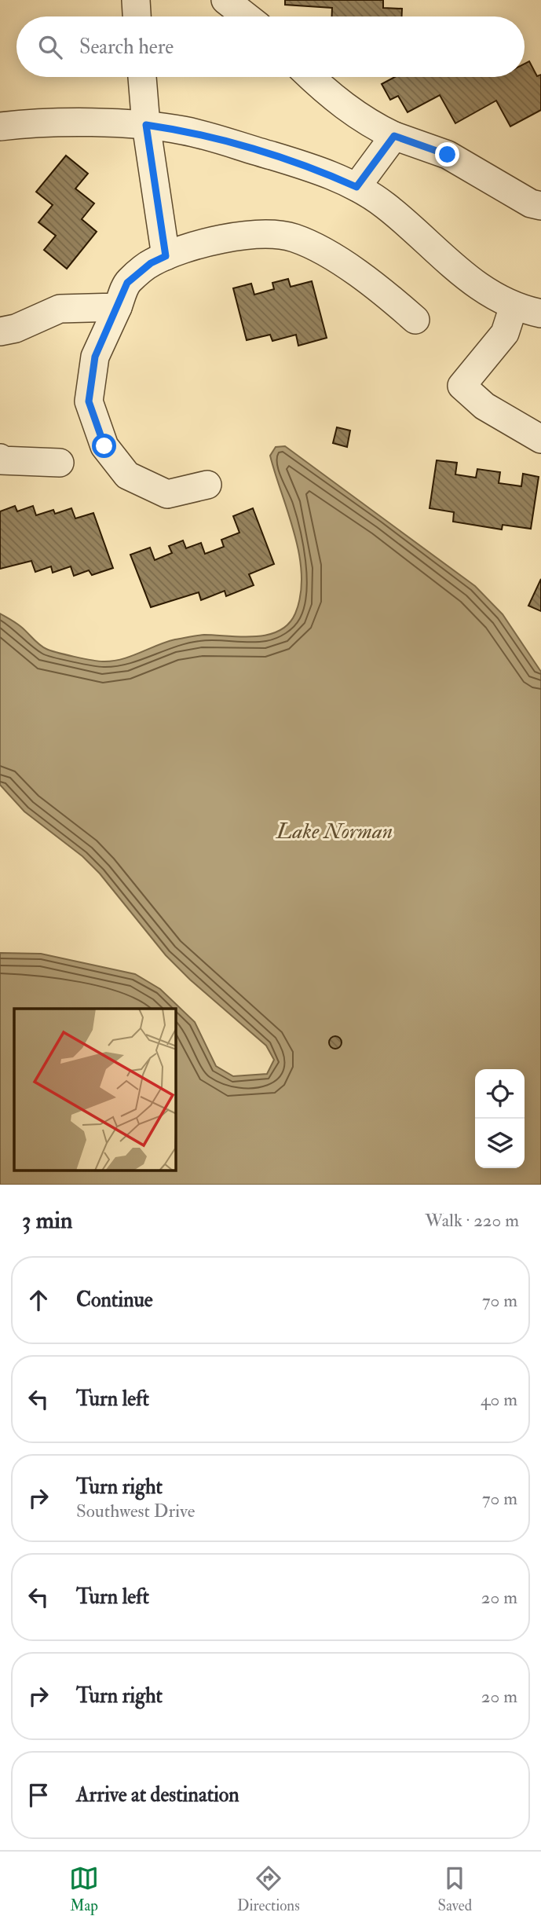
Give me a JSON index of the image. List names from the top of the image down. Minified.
{"water":["Lake Norman"],"page":{"search":"Search here","heading":["3 min","Walk · 220 m"],"list":[["Continue","70 m"],["Turn left","40 m"],["Turn right","Southwest Drive","70 m"],["Turn left","20 m"],["Turn right","20 m"],"Arrive at destination"],"nav":["Map","Directions","Saved"]}}
